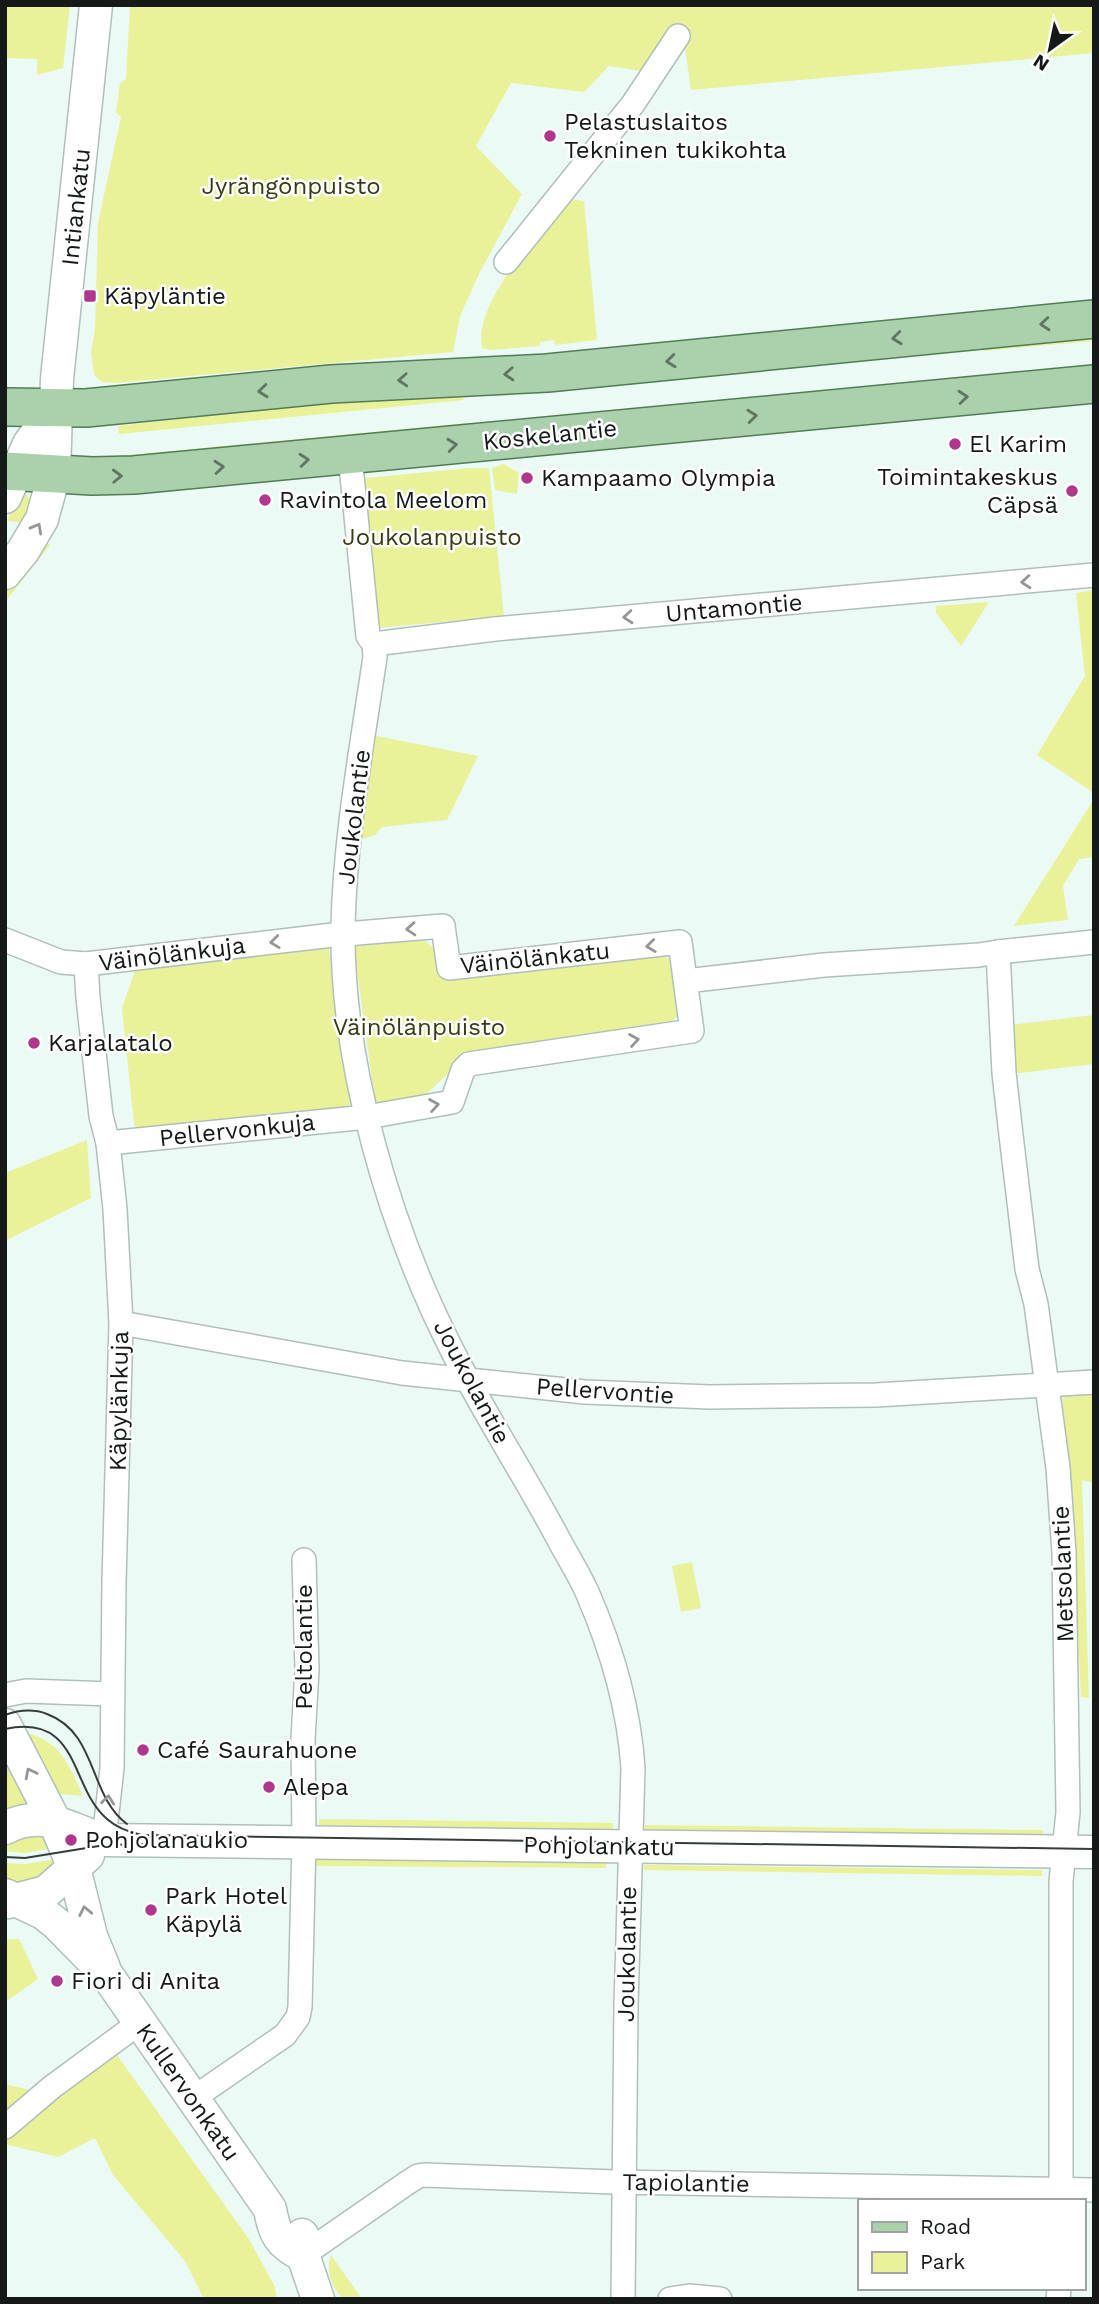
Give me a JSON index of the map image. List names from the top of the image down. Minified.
{"streets":{"main road":["Koskelantie"],"street":["Intiankatu","Untamontie","Joukolantie","Väinölänkuja","Väinölänkatu","Pellervonkuja","Pellervontie","Käpylänkuja","Metsolantie","Peltolantie","Pohjolankatu","Kullervonkatu","Tapiolantie"]},"crossings":[["Koskelantie","Joukolantie"],["Untamontie","Joukolantie"],["Joukolantie","Väinölänkuja"],["Joukolantie","Väinölänkatu"],["Joukolantie","Pellervonkuja"],["Joukolantie","Pellervontie"],["Joukolantie","Pohjolankatu"],["Joukolantie","Tapiolantie"],["Väinölänkuja","Väinölänkatu"],["Väinölänkuja","Käpylänkuja"],["Väinölänkatu","Pellervonkuja"],["Pellervonkuja","Käpylänkuja"],["Pellervontie","Käpylänkuja"],["Pellervontie","Metsolantie"],["Käpylänkuja","Pohjolankatu"],["Metsolantie","Pohjolankatu"],["Metsolantie","Tapiolantie"],["Peltolantie","Pohjolankatu"],["Peltolantie","Kullervonkatu"],["Pohjolankatu","Kullervonkatu"],["Kullervonkatu","Tapiolantie"]],"one_way":["Untamontie","Väinölänkuja"],"parks":["Jyrängönpuisto","Joukolanpuisto","Väinölänpuisto"],"places":{"other":["Pelastuslaitos Tekninen tukikohta","El Karim","Kampaamo Olympia","Toimintakeskus Cäpsä","Ravintola Meelom","Karjalatalo","Café Saurahuone","Alepa","Pohjolanaukio","Park Hotel Käpylä","Fiori di Anita"],"transit":["Käpyläntie"]},"legend":["Road","Park"],"north":"bottom left"}
